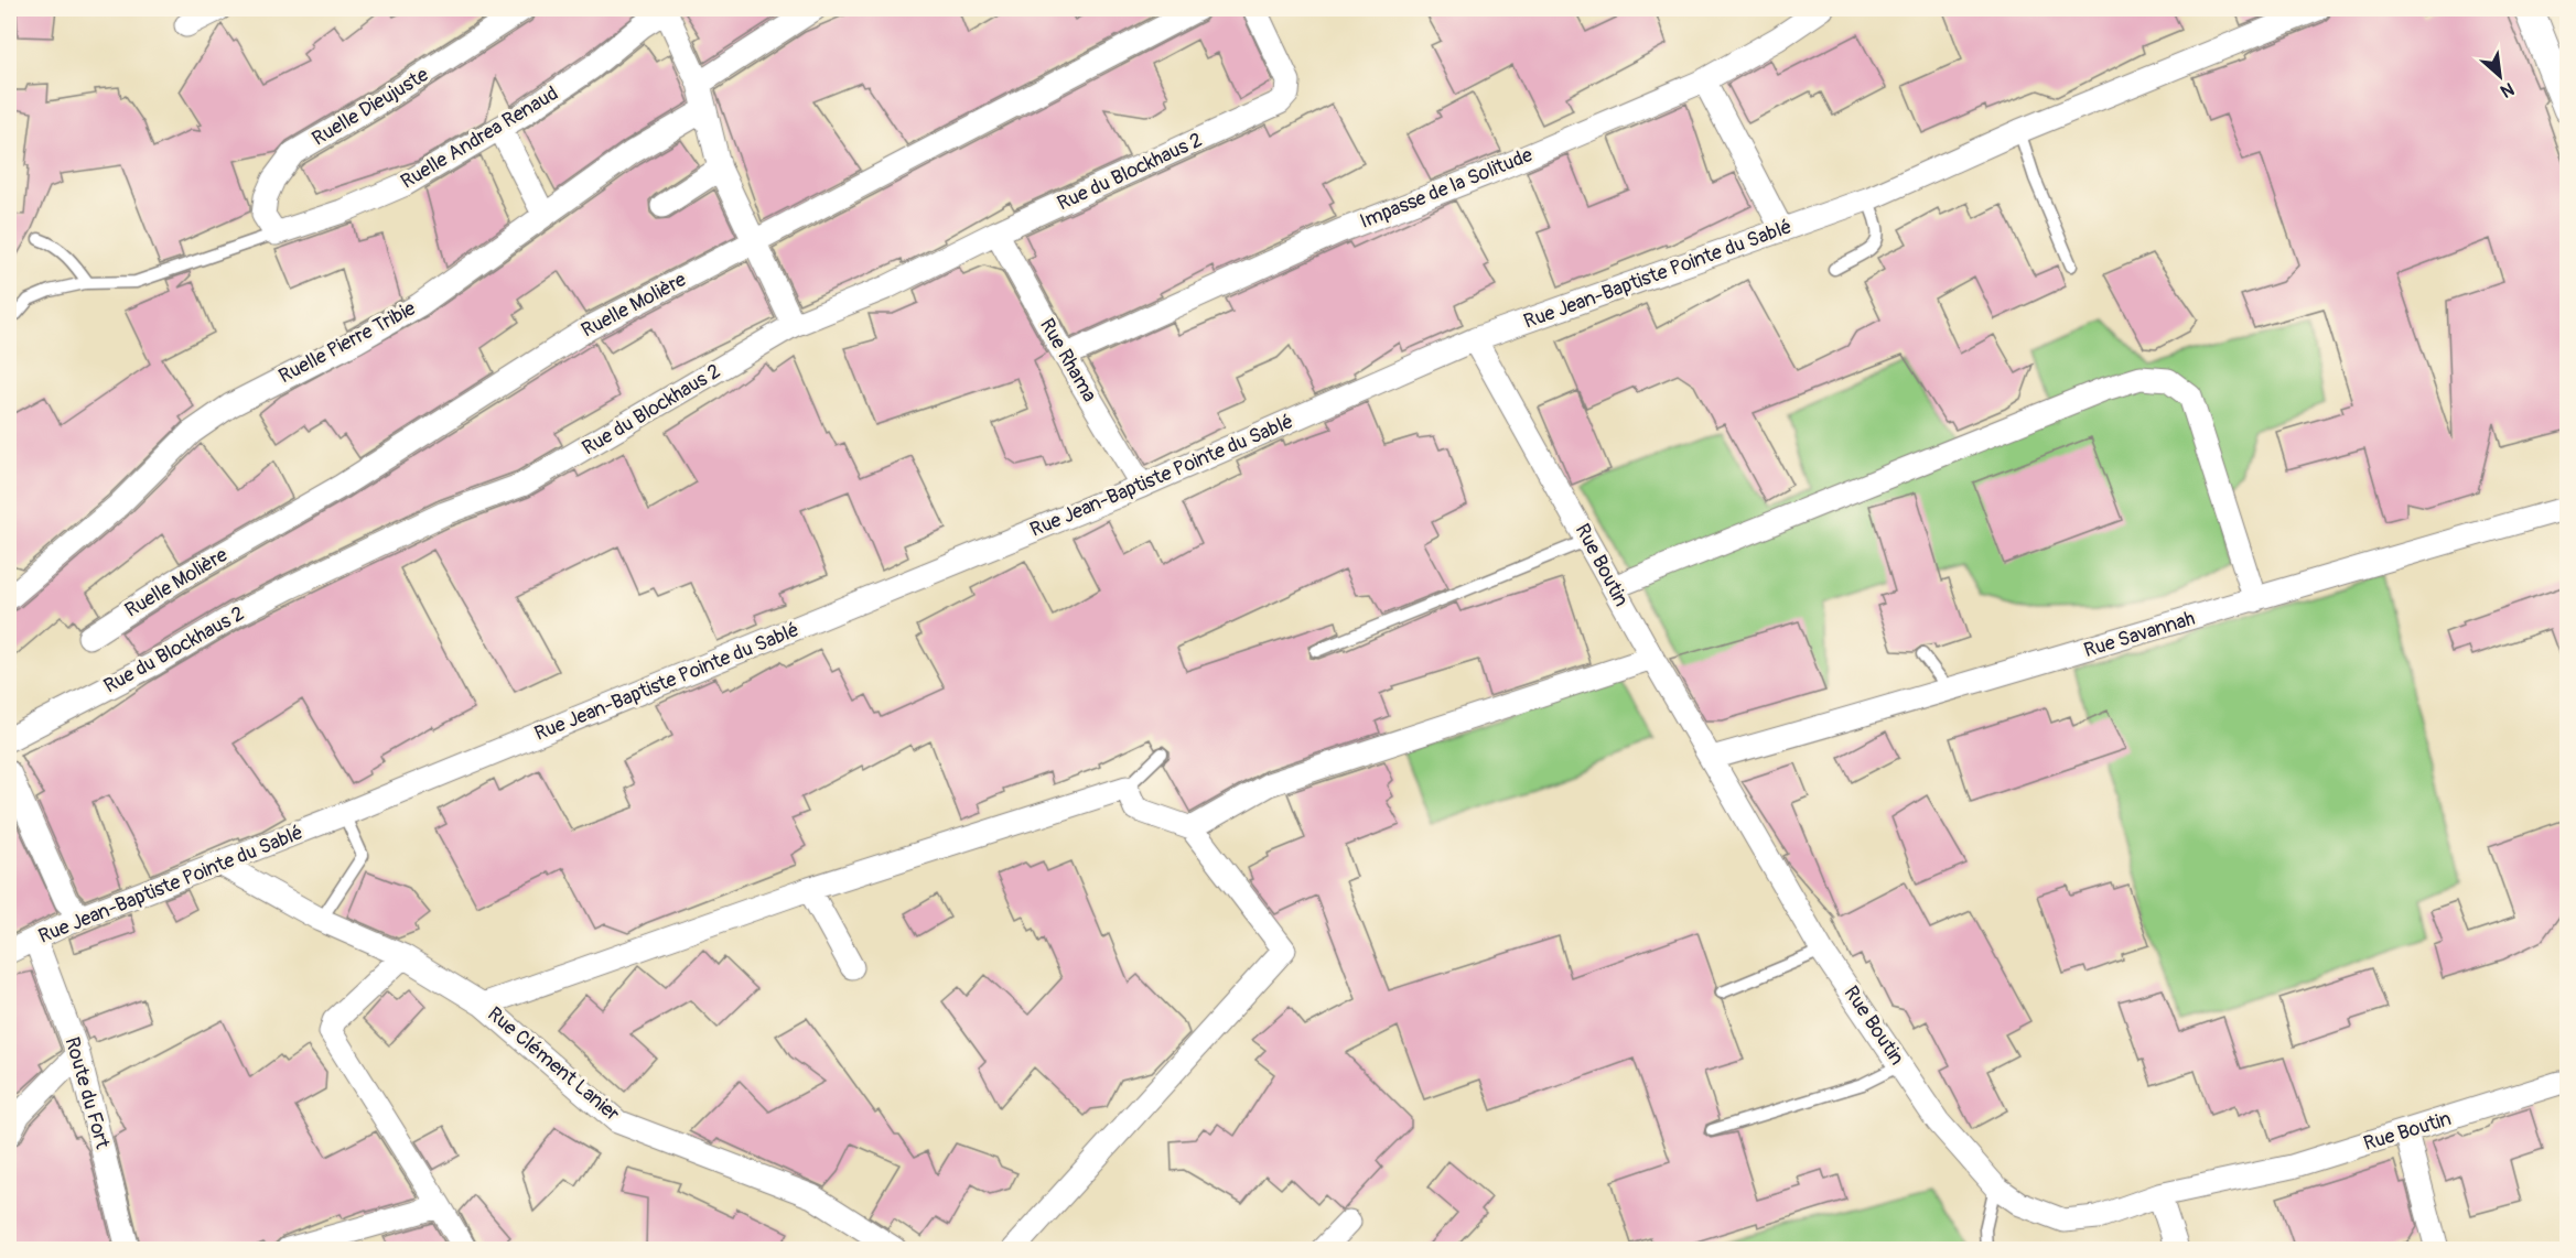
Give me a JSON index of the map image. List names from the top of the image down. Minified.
{"streets":{"street":["Ruelle Dieujuste","Ruelle Andrea Renaud","Rue du Blockhaus 2","Impasse de la Solitude","Rue Jean-Baptiste Pointe du Sablé","Ruelle Molière","Ruelle Pierre Tribie","Rue Rhama","Rue Boutin","Rue Savannah","Rue Clément Lanier","Route du Fort"]},"crossings":[["Ruelle Dieujuste","Ruelle Andrea Renaud"],["Rue du Blockhaus 2","Rue Rhama"],["Impasse de la Solitude","Rue Rhama"],["Rue Jean-Baptiste Pointe du Sablé","Rue Rhama"],["Rue Jean-Baptiste Pointe du Sablé","Rue Boutin"],["Rue Jean-Baptiste Pointe du Sablé","Rue Clément Lanier"],["Rue Jean-Baptiste Pointe du Sablé","Route du Fort"],["Rue Boutin","Rue Savannah"]],"north":"bottom right"}
